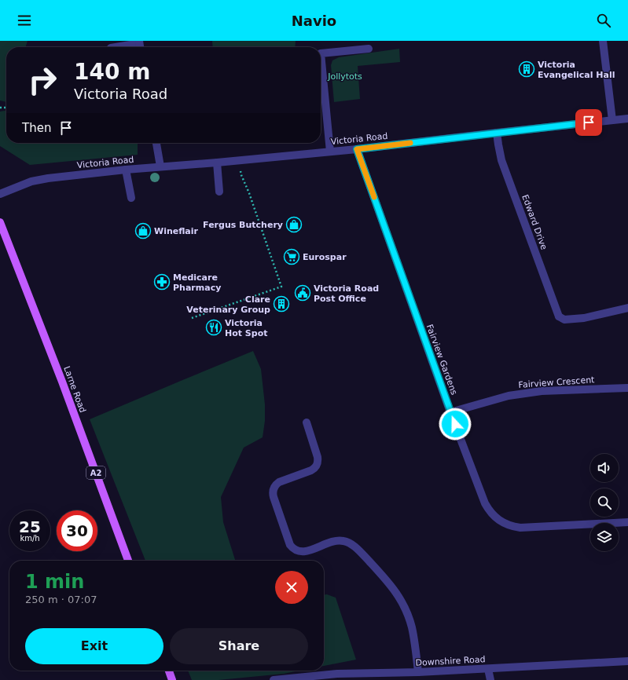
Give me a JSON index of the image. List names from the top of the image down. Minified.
{"streets":{"main road":["Larne Road","A2"],"street":["Victoria Road","Edward Drive","Fairview Gardens","Fairview Crescent","Downshire Road"]},"crossings":[["Victoria Road","Edward Drive"],["Victoria Road","Fairview Gardens"],["Fairview Gardens","Fairview Crescent"]],"parks":["Jollytots"],"places":{"building":["Victoria Evangelical Hall","Clare Veterinary Group"],"shop":["Fergus Butchery","Wineflair"],"supermarket":["Eurospar"],"pharmacy":["Medicare Pharmacy"],"public building":["Victoria Road Post Office"],"restaurant":["Victoria Hot Spot"]},"page":{"header":"Navio","turn":["140 m","Victoria Road"],"then":"Then","speed":"25 km/h","limit":"30","heading":["1 min","250 m · 07:07"],"buttons":["Exit","Share"]}}
